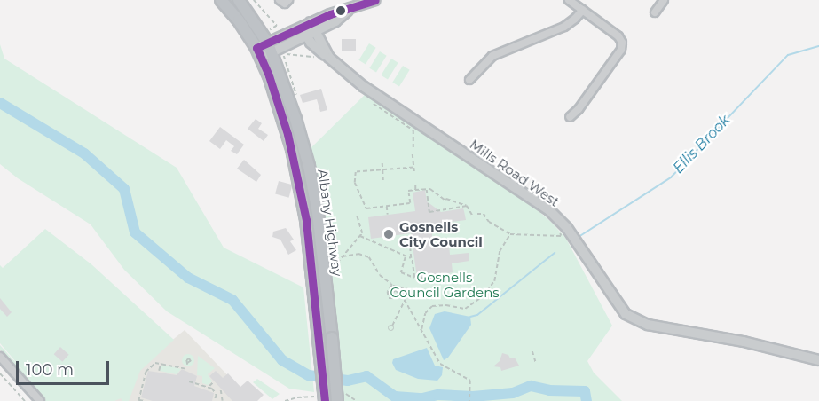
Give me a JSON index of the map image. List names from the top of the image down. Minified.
{"streets":{"highway":["Albany Highway"],"main road":["Mills Road West"]},"water":["Ellis Brook"],"parks":["Gosnells Council Gardens"],"places":["Gosnells City Council"],"scale_bar":"100 m"}
